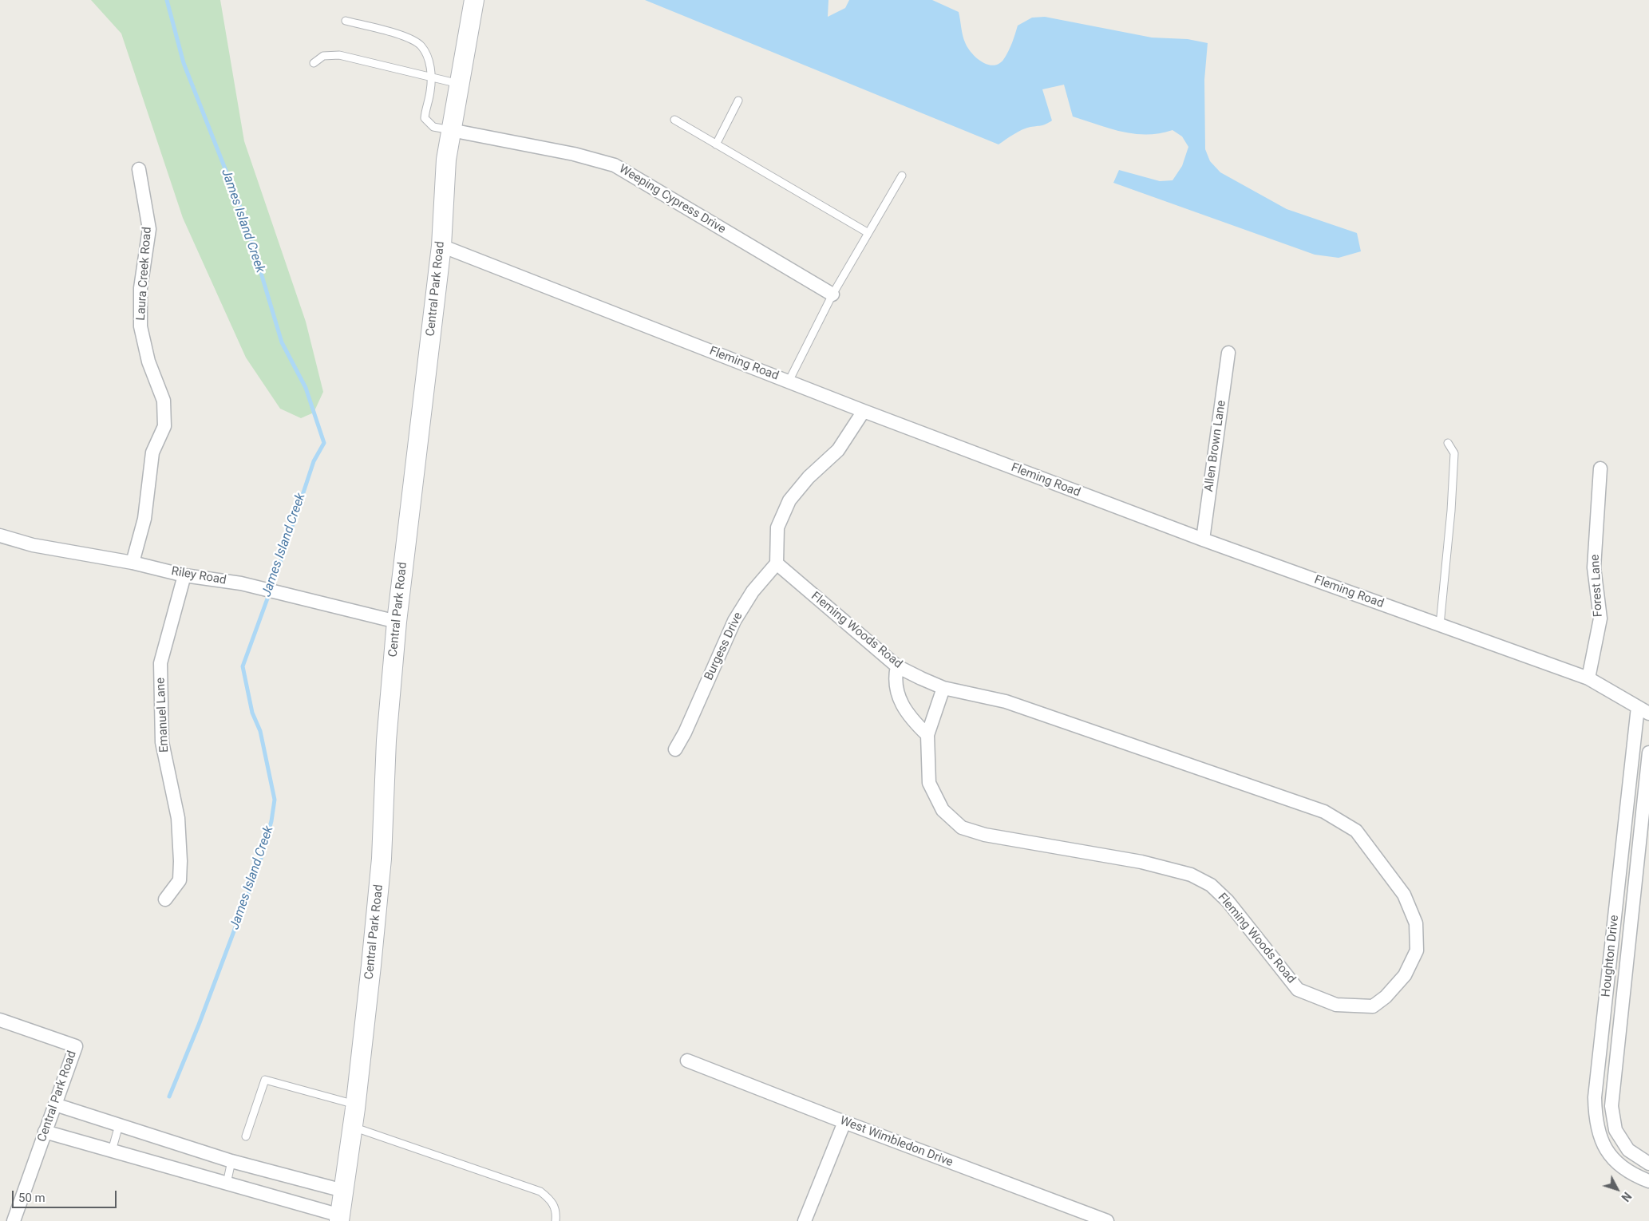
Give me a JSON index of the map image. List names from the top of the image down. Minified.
{"streets":{"street":["Weeping Cypress Drive","Laura Creek Road","Central Park Road","Fleming Road","Allen Brown Lane","Riley Road","Forest Lane","Fleming Woods Road","Burgess Drive","Emanuel Lane","Houghton Drive","West Wimbledon Drive"]},"crossings":[["Weeping Cypress Drive","Central Park Road"],["Laura Creek Road","Riley Road"],["Central Park Road","Fleming Road"],["Central Park Road","Riley Road"],["Fleming Road","Allen Brown Lane"],["Fleming Road","Forest Lane"],["Fleming Road","Houghton Drive"],["Riley Road","Emanuel Lane"],["Fleming Woods Road","Burgess Drive"]],"water":["James Island Creek"],"scale_bar":"50 m","north":"bottom right"}
